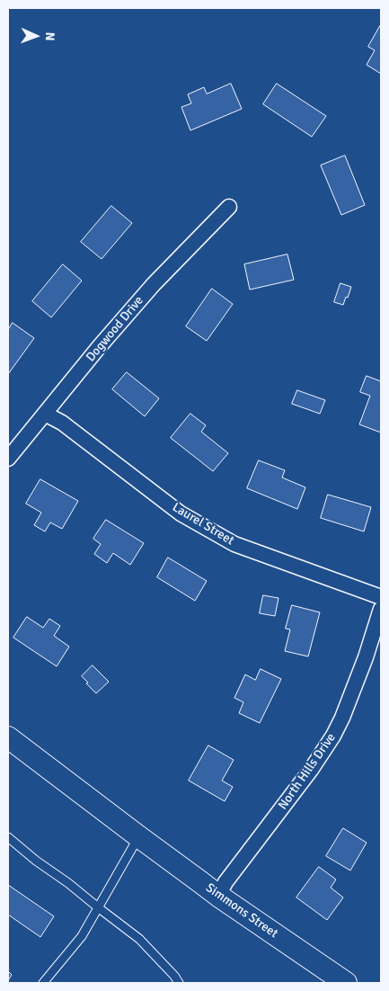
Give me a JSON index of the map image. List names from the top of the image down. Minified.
{"streets":{"street":["Dogwood Drive","Laurel Street","North Hills Drive","Simmons Street"]},"crossings":[["Dogwood Drive","Laurel Street"],["North Hills Drive","Simmons Street"]],"north":"right"}
